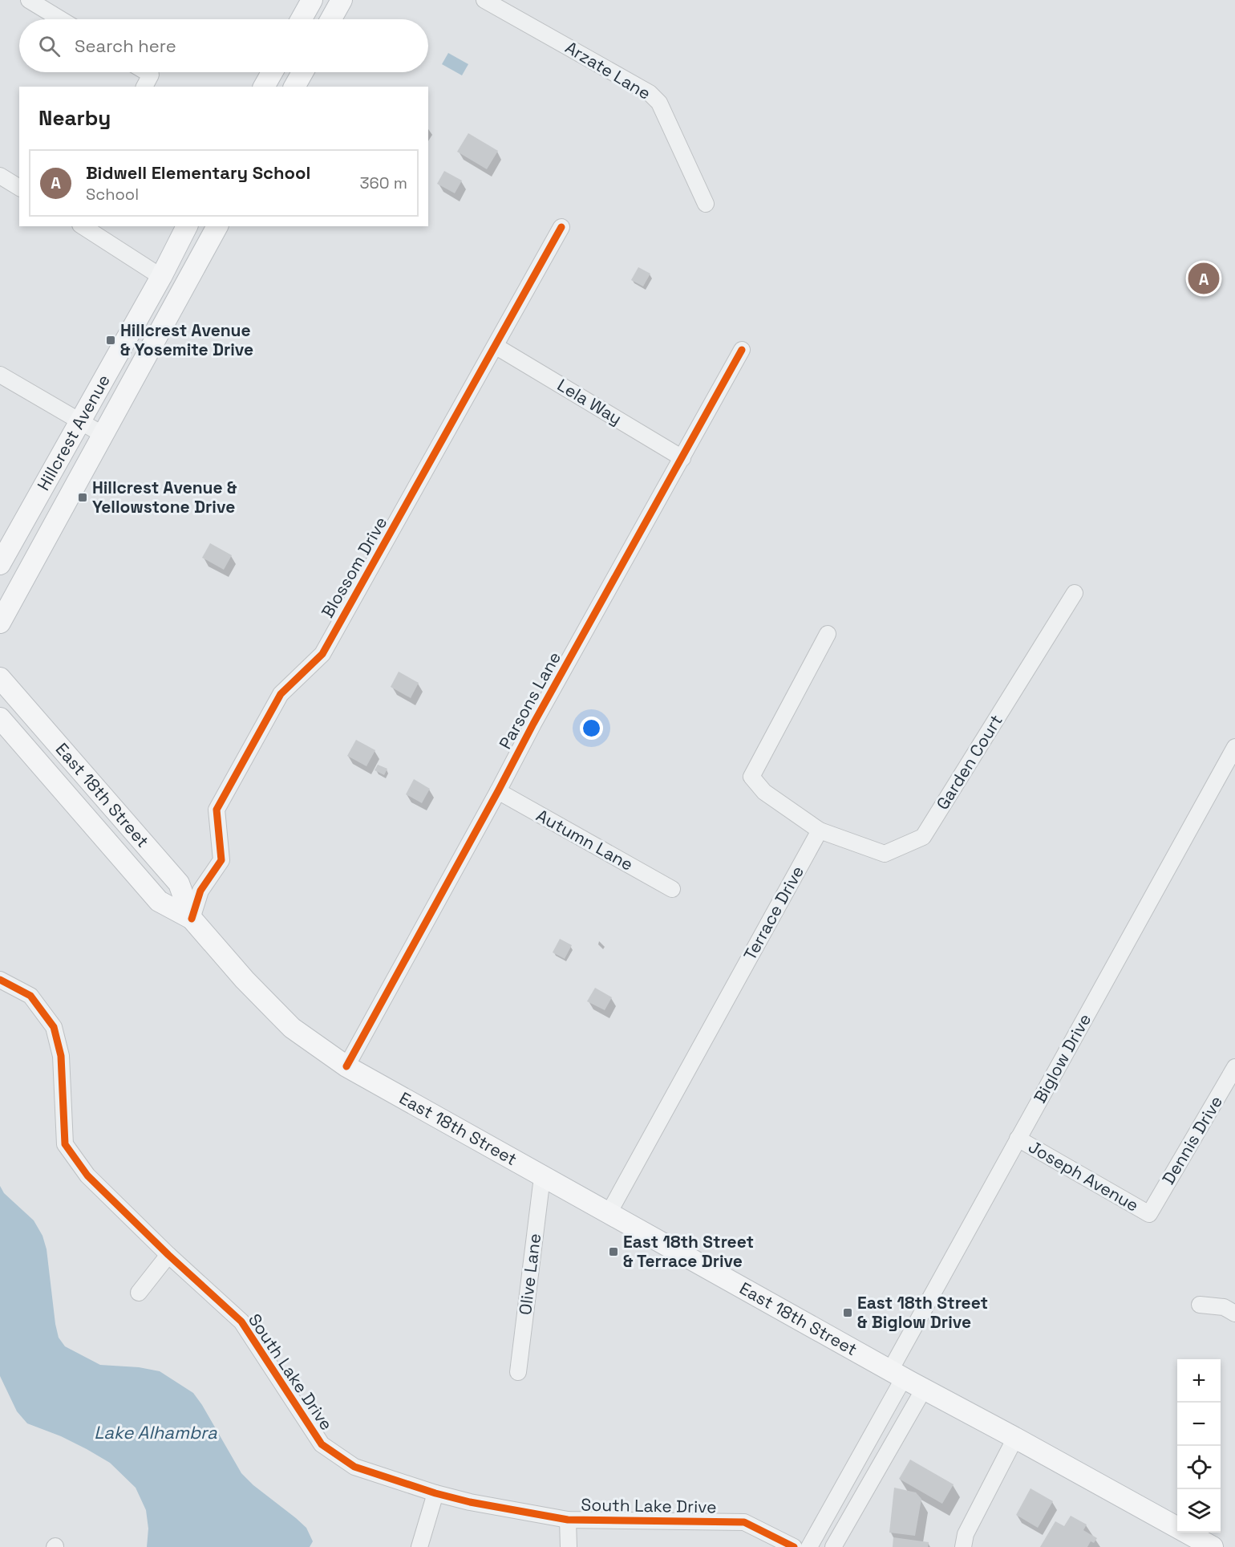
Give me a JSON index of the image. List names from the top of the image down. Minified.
{"streets":{"main road":["Hillcrest Avenue","East 18th Street"],"street":["Arzate Lane","Lela Way","Blossom Drive","Parsons Lane","Garden Court","Autumn Lane","Terrace Drive","Biglow Drive","Dennis Drive","Joseph Avenue","Olive Lane","South Lake Drive"]},"crossings":[["Lela Way","Blossom Drive"],["Lela Way","Parsons Lane"],["Blossom Drive","East 18th Street"],["Parsons Lane","East 18th Street"],["Parsons Lane","Autumn Lane"],["Garden Court","Terrace Drive"],["East 18th Street","Terrace Drive"],["East 18th Street","Biglow Drive"],["East 18th Street","Olive Lane"],["Biglow Drive","Joseph Avenue"],["Dennis Drive","Joseph Avenue"]],"water":["Lake Alhambra"],"places":{"transit":["Hillcrest Avenue & Yosemite Drive","Hillcrest Avenue & Yellowstone Drive","East 18th Street & Terrace Drive","East 18th Street & Biglow Drive"]},"page":{"search":"Search here","heading":"Nearby","list":[{"mark":"A","name":"Bidwell Elementary School","note":"School","value":"360 m"}],"pins":"A","map_buttons":["+","−"]}}
